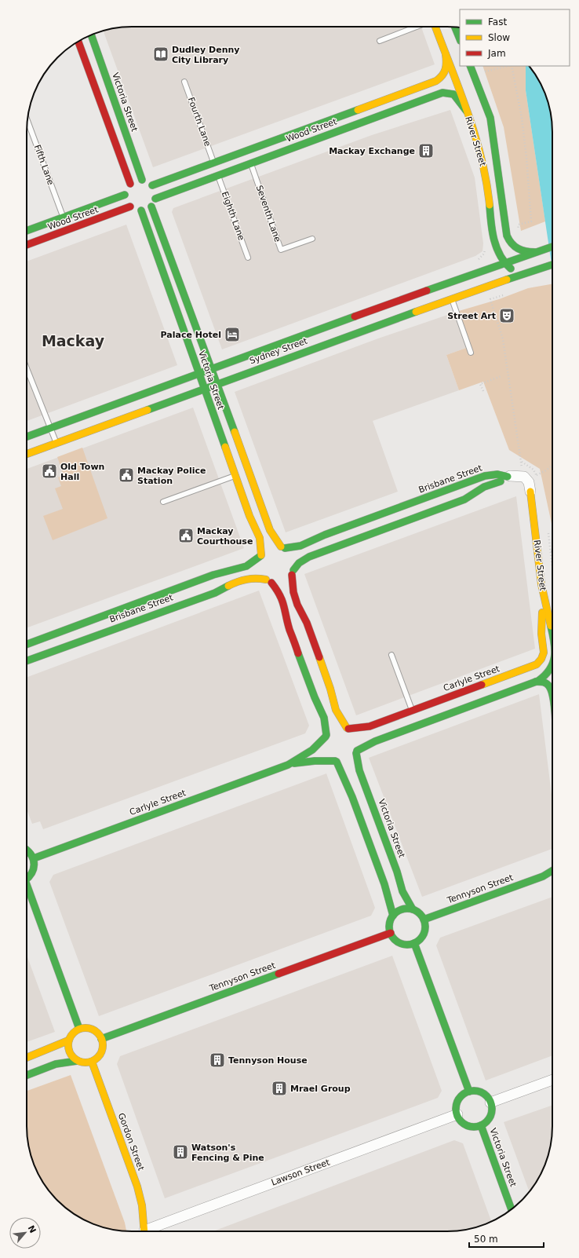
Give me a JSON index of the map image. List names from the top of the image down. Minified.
{"streets":{"street":["Victoria Street","Wood Street","River Street","Sydney Street","Brisbane Street","Carlyle Street","Tennyson Street","Gordon Street","Lawson Street"],"lane":["Fourth Lane","Fifth Lane","Seventh Lane","Eighth Lane"]},"crossings":[["Victoria Street","Wood Street"],["Victoria Street","Sydney Street"],["Victoria Street","Brisbane Street"],["Victoria Street","Carlyle Street"],["Victoria Street","Tennyson Street"],["Victoria Street","Lawson Street"],["Fourth Lane","Wood Street"],["Wood Street","River Street"],["Wood Street","Fifth Lane"],["Wood Street","Seventh Lane"],["Wood Street","Eighth Lane"],["River Street","Sydney Street"],["River Street","Brisbane Street"],["River Street","Carlyle Street"],["Tennyson Street","Gordon Street"]],"districts":["Mackay"],"places":{"library":["Dudley Denny City Library"],"building":["Mackay Exchange","Tennyson House","Mrael Group","Watson's Fencing & Pine"],"theatre":["Street Art"],"hotel":["Palace Hotel"],"public building":["Old Town Hall","Mackay Police Station","Mackay Courthouse"]},"legend":["Fast","Slow","Jam"],"scale_bar":"50 m","north":"top right"}
